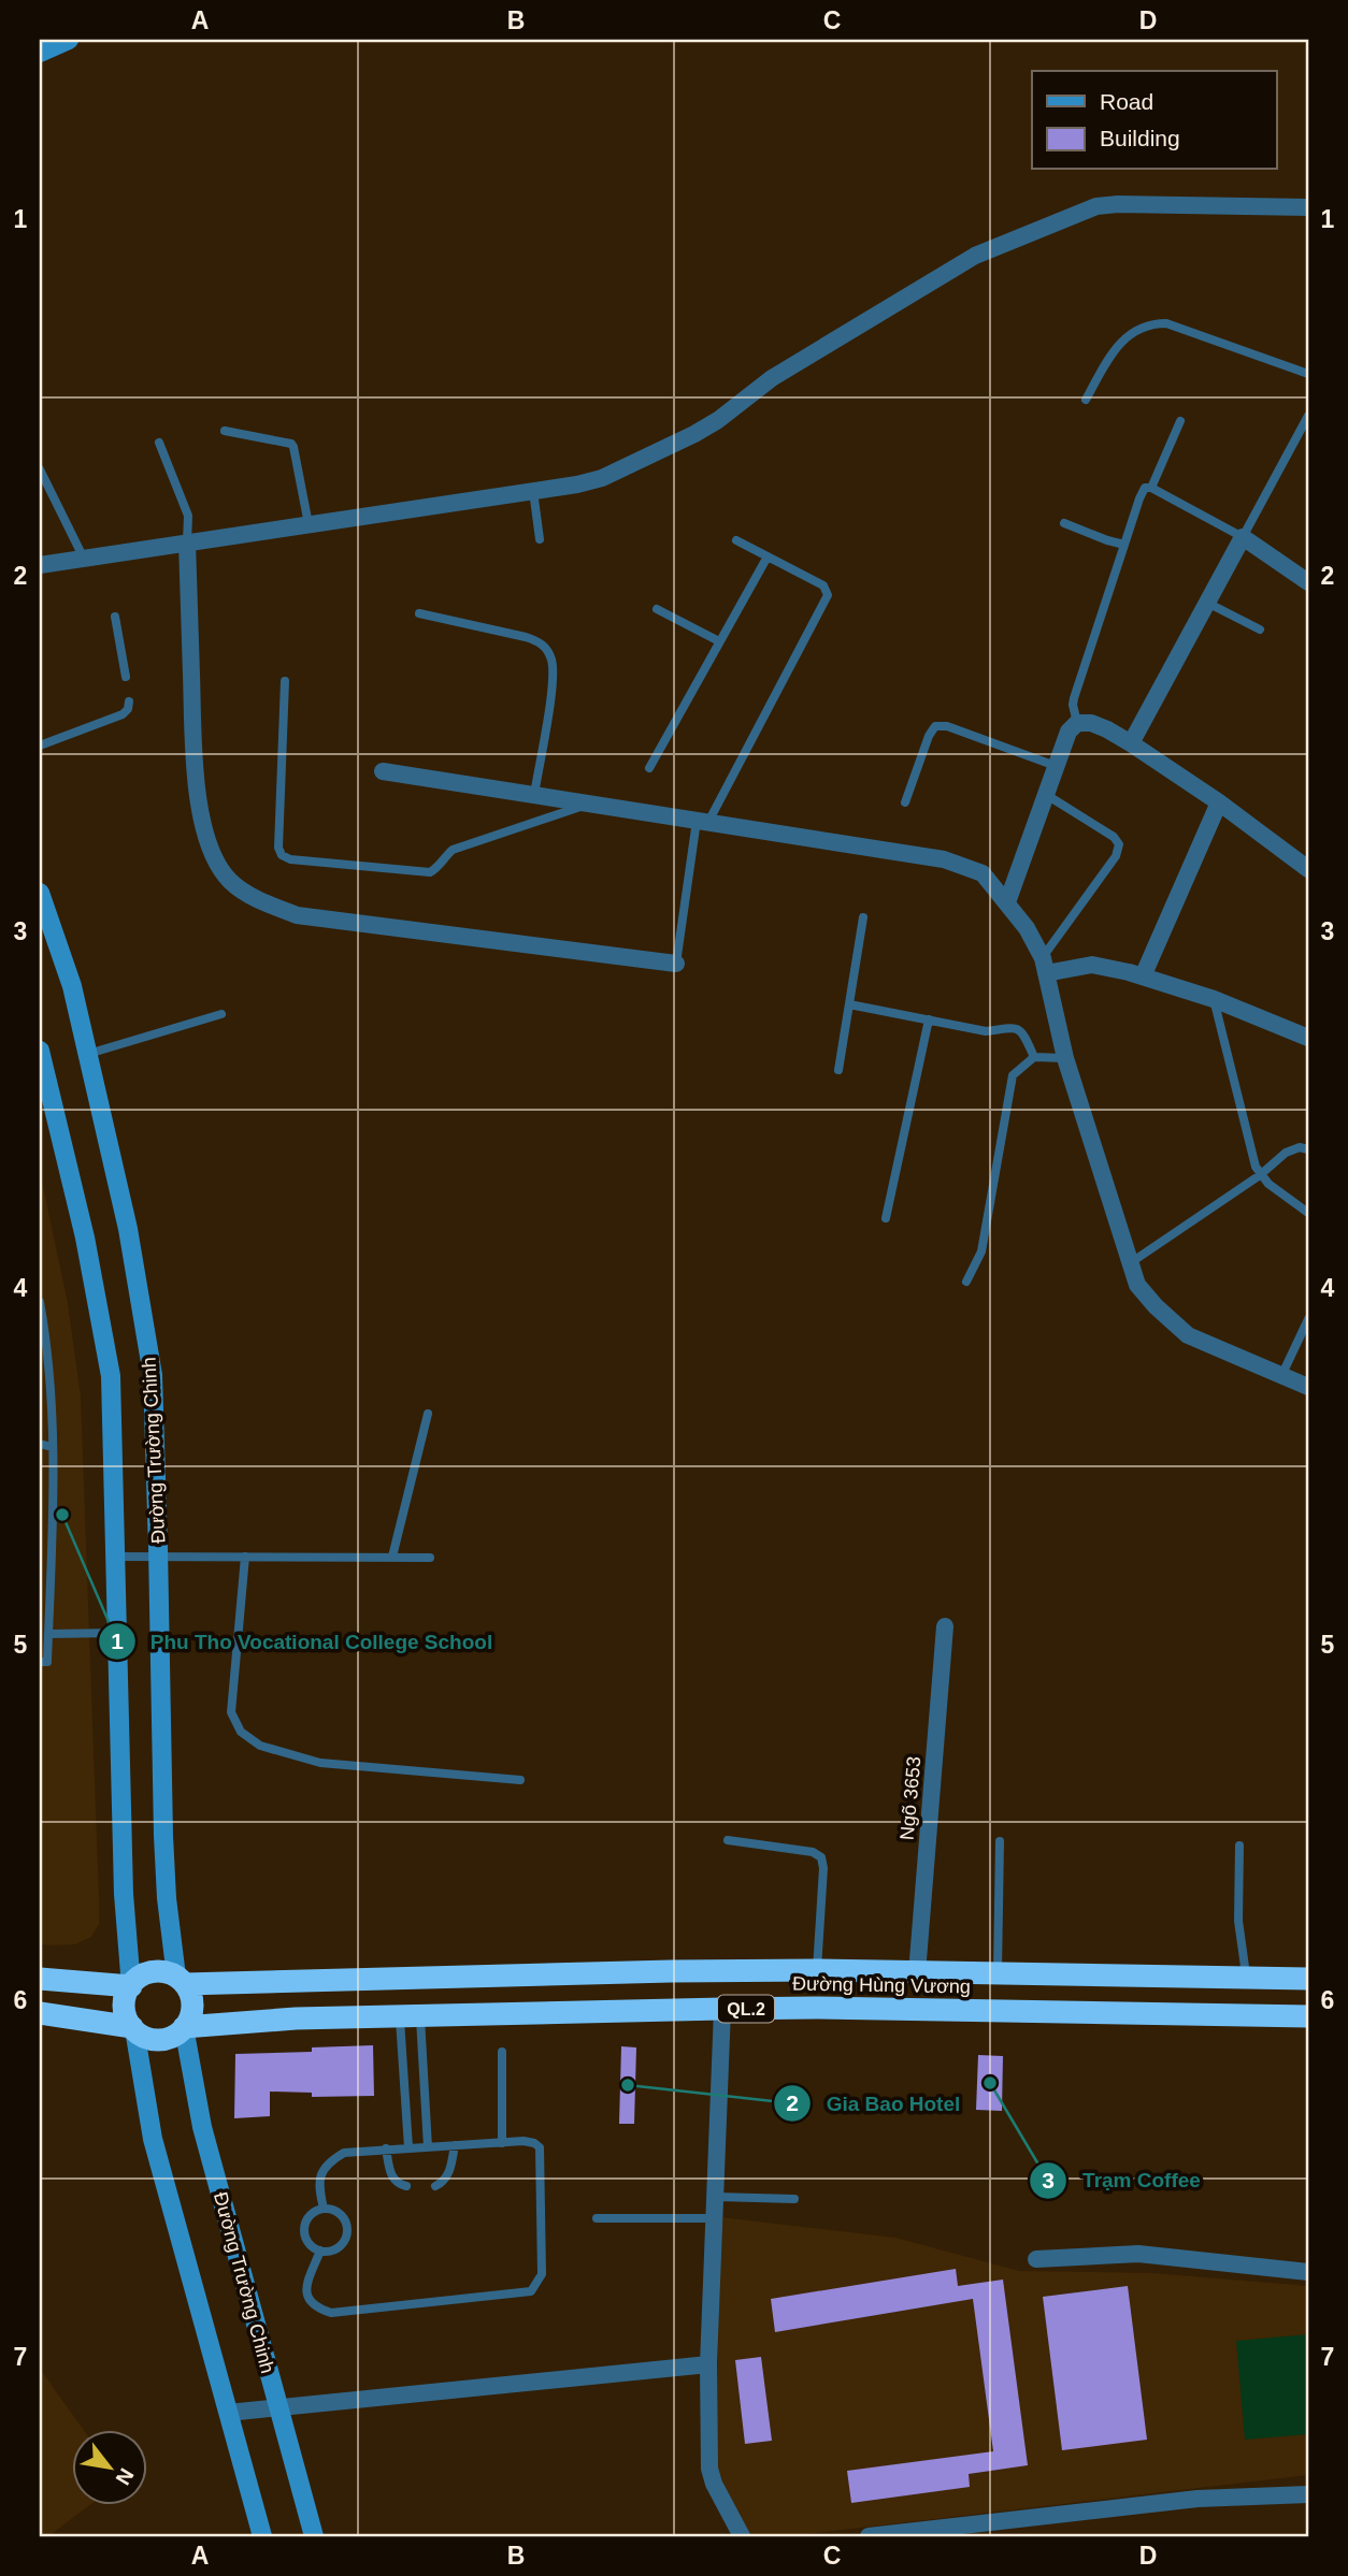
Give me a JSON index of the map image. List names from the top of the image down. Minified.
{"streets":{"highway":["Đường Hùng Vương","QL.2"],"main road":["Đường Trường Chinh"],"street":["Ngõ 3653"]},"crossings":[["Đường Trường Chinh","Đường Hùng Vương"],["Đường Trường Chinh","QL.2"],["Ngõ 3653","Đường Hùng Vương"],["Đường Hùng Vương","QL.2"]],"places":["Phu Tho Vocational College School","Trạm Coffee","Gia Bao Hotel"],"legend":["Road","Building"],"north":"bottom right","grid":{"columns":["A","B","C","D"],"rows":["1","2","3","4","5","6","7"]}}
